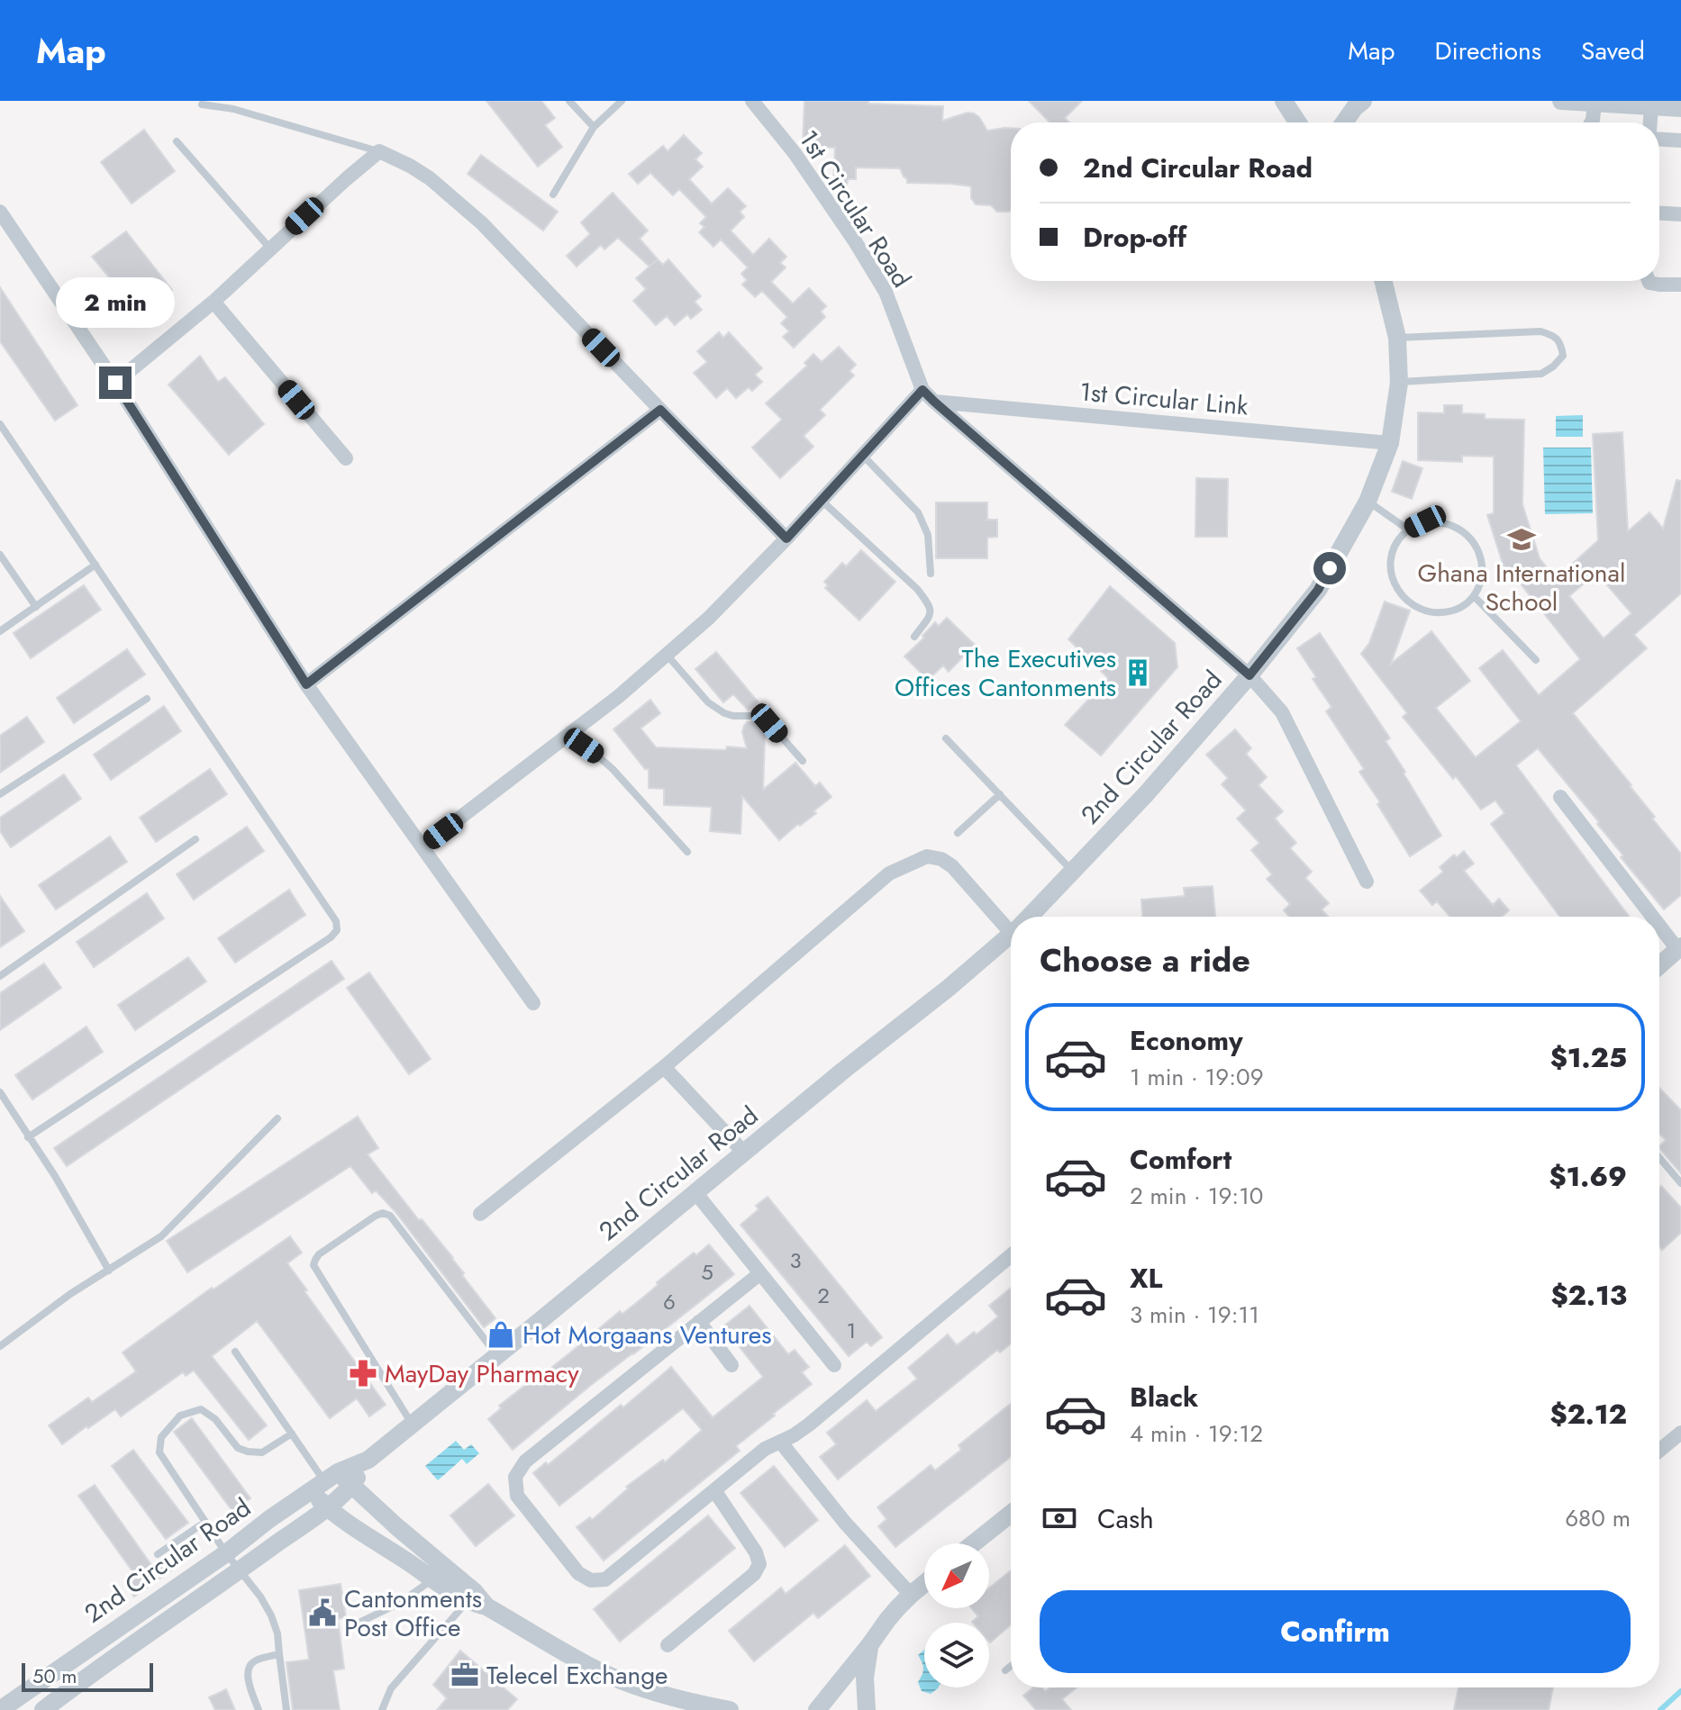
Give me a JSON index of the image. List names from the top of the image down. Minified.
{"streets":{"street":["1st Circular Road","1st Circular Link","2nd Circular Road"]},"crossings":[["1st Circular Link","2nd Circular Road"]],"places":{"school or university":["Ghana International School"],"building":["The Executives Offices Cantonments"],"shop":["Hot Morgaans Ventures"],"pharmacy":["MayDay Pharmacy"],"public building":["Cantonments Post Office"],"office":["Telecel Exchange"]},"house_numbers":["3","5","2","6","1"],"scale_bar":"50 m","north":"bottom left","page":{"header":"Map","nav":["Map","Directions","Saved"],"banner":["2nd Circular Road","Drop-off"],"bubble":"2 min","heading":"Choose a ride","list":[{"name":"Economy","note":"1 min · 19:09","value":"$1.25"},{"name":"Comfort","note":"2 min · 19:10","value":"$1.69"},{"name":"XL","note":"3 min · 19:11","value":"$2.13"},{"name":"Black","note":"4 min · 19:12","value":"$2.12"}],"pay":["Cash","680 m"],"buttons":"Confirm","scale":"50 m"}}
